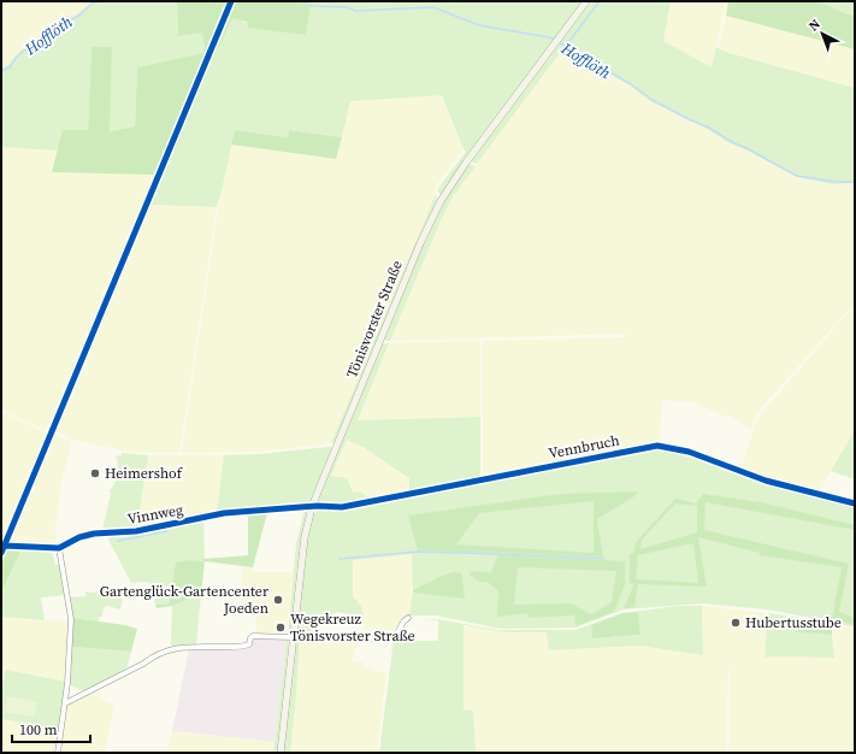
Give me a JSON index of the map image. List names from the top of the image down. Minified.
{"streets":{"main road":["Tönisvorster Straße"],"street":["Vennbruch","Vinnweg"]},"crossings":[["Tönisvorster Straße","Vennbruch"],["Tönisvorster Straße","Vinnweg"],["Vennbruch","Vinnweg"]],"water":["Hofflöth"],"places":["Heimershof","Gartenglück-Gartencenter Joeden","Hubertusstube","Wegekreuz Tönisvorster Straße"],"scale_bar":"100 m","north":"top left"}
